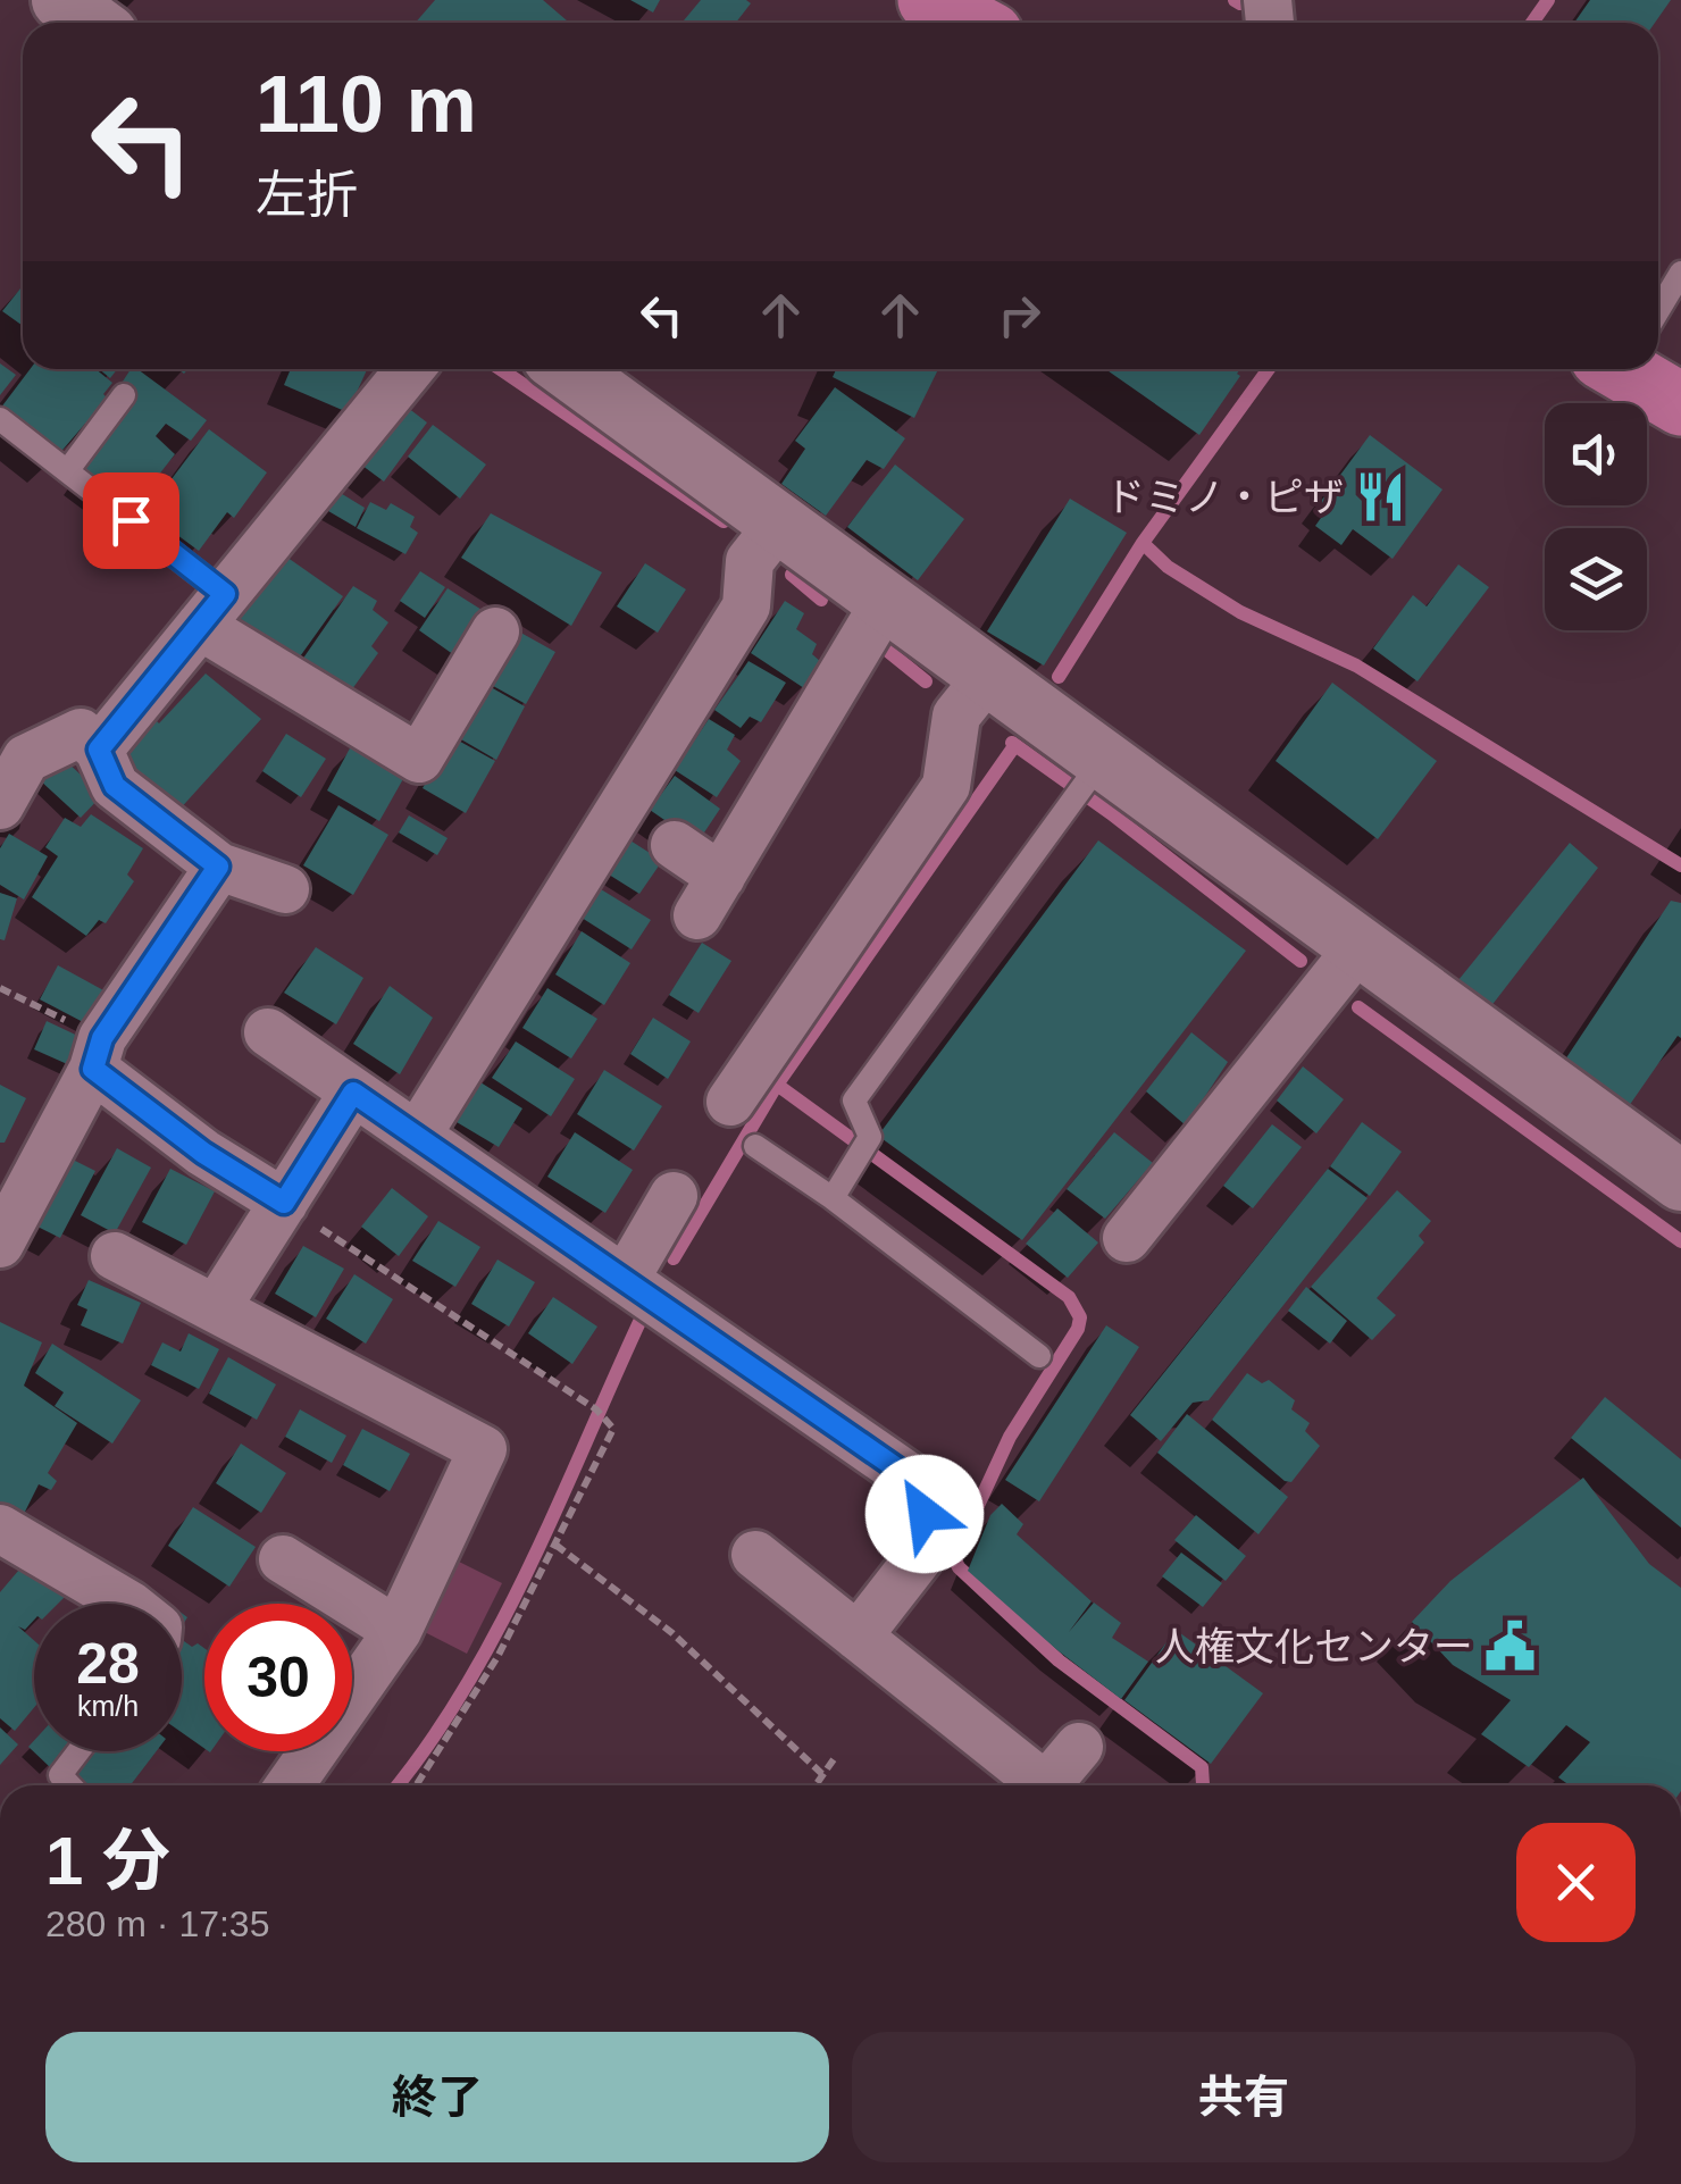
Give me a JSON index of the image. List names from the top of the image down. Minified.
{"places":{"restaurant":["ドミノ・ピザ"],"public building":["人権文化センター"]},"page":{"turn":["110 m","左折"],"speed":"28 km/h","limit":"30","heading":["1 分","280 m · 17:35"],"buttons":["終了","共有"]}}
